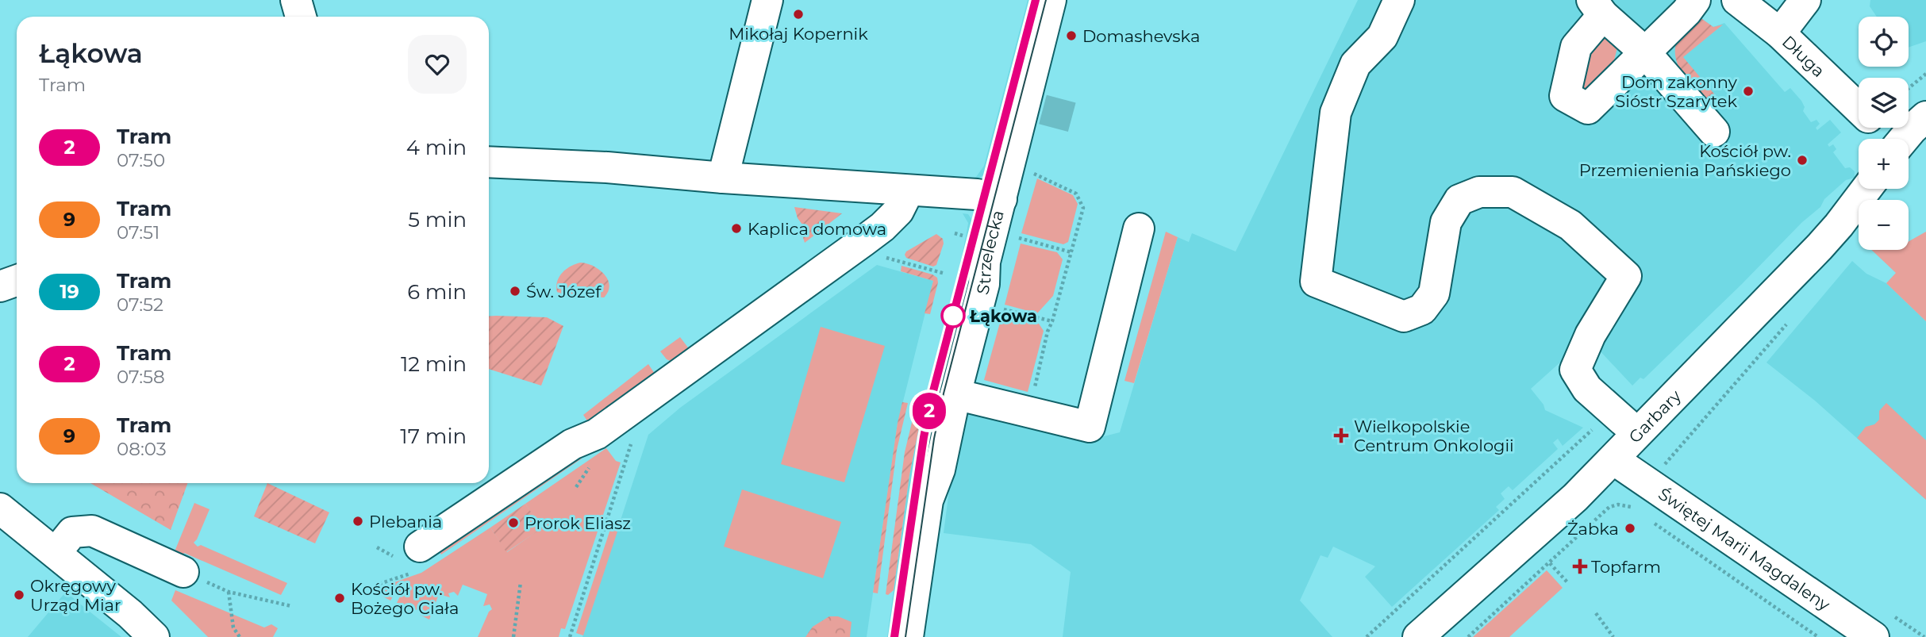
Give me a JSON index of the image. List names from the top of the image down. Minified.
{"streets":{"street":["Długa","Strzelecka","Garbary","Świętej Marii Magdaleny"]},"crossings":[["Garbary","Świętej Marii Magdaleny"]],"places":{"other":["Mikołaj Kopernik","Domashevska","Dom zakonny Sióstr Szarytek","Kościół pw. Przemienienia Pańskiego","Kaplica domowa","Św. Józef","Łąkowa","Plebania","Prorok Eliasz","Żabka","Okręgowy Urząd Miar","Kościół pw. Bożego Ciała"],"health":["Wielkopolskie Centrum Onkologii","Topfarm"]},"lines":["tram line 2"],"page":{"on_map":"2","map_buttons":["+","−"],"heading":["Łąkowa","Tram"],"list":[{"mark":"2","name":"Tram","note":"07:50","value":"4 min"},{"mark":"9","name":"Tram","note":"07:51","value":"5 min"},{"mark":"19","name":"Tram","note":"07:52","value":"6 min"},{"mark":"2","name":"Tram","note":"07:58","value":"12 min"},{"mark":"9","name":"Tram","note":"08:03","value":"17 min"}]}}
